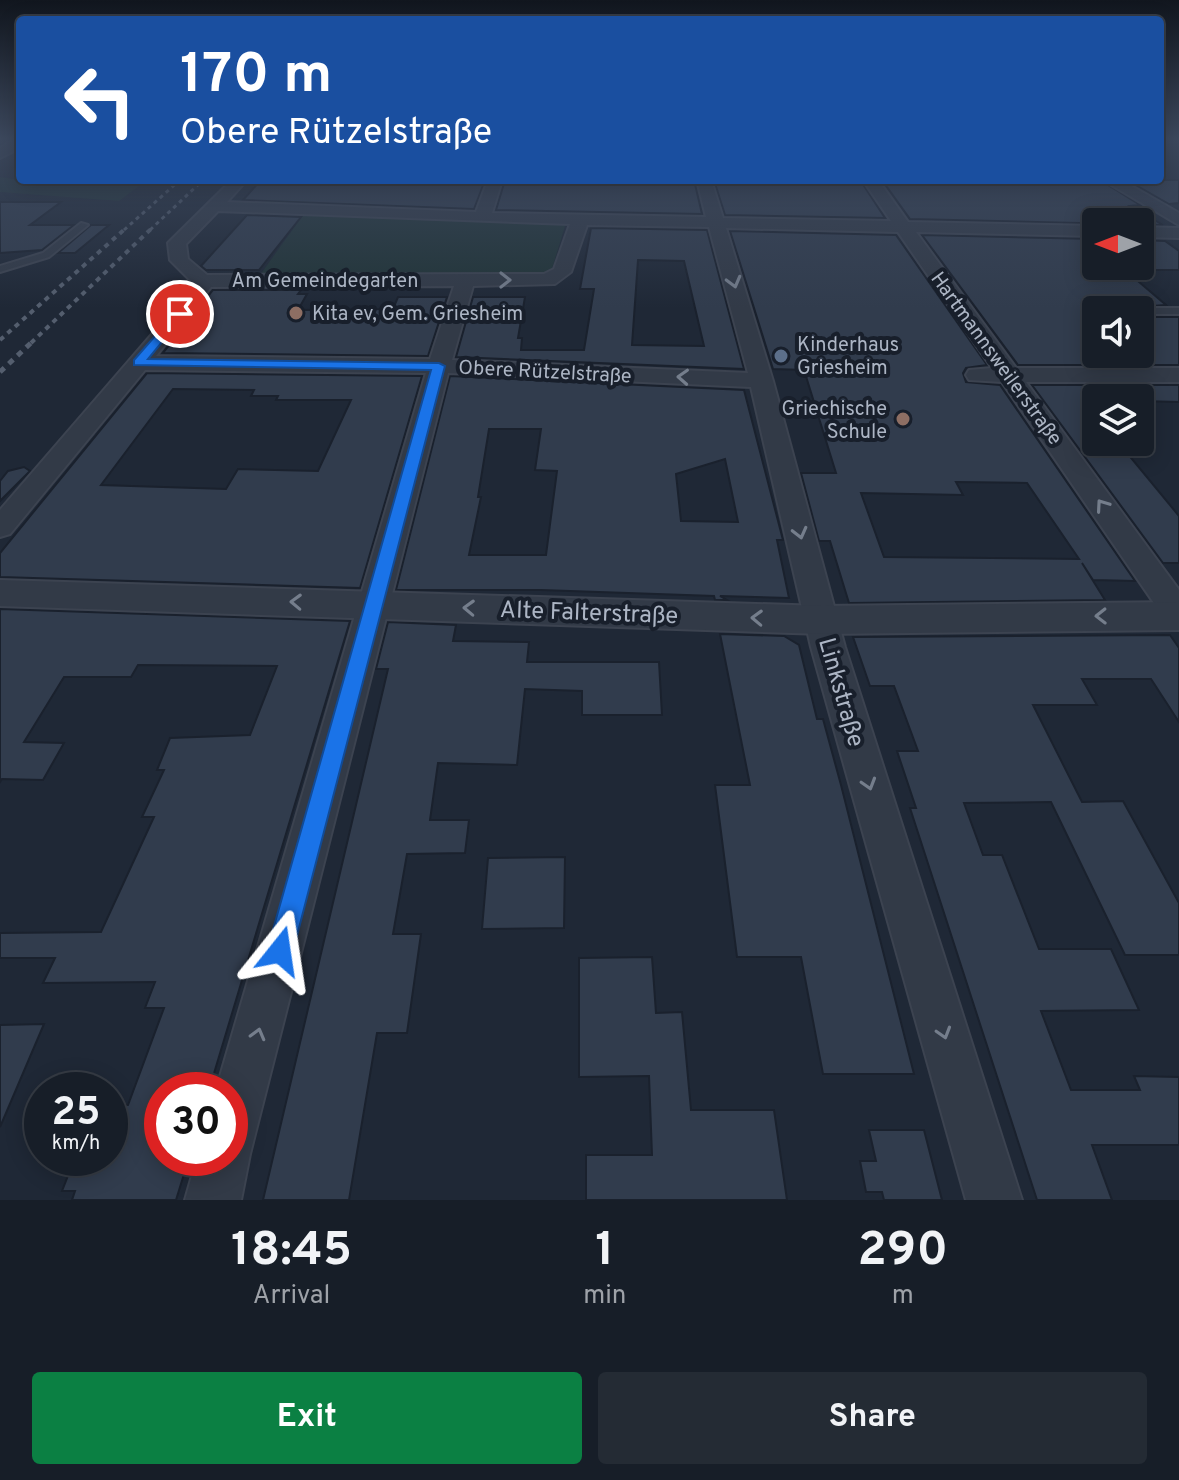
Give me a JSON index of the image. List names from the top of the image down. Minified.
{"streets":{"street":["Am Gemeindegarten","Hartmannsweilerstraße","Obere Rützelstraße","Alte Falterstraße","Linkstraße"]},"crossings":[["Am Gemeindegarten","Obere Rützelstraße"],["Hartmannsweilerstraße","Alte Falterstraße"],["Obere Rützelstraße","Linkstraße"],["Alte Falterstraße","Linkstraße"]],"one_way":["Hartmannsweilerstraße","Alte Falterstraße","Linkstraße"],"places":["Kita ev, Gem. Griesheim","Kinderhaus Griesheim","Griechische Schule"],"north":"left","page":{"turn":["170 m","Obere Rützelstraße"],"speed":"25 km/h","limit":"30","eta":["18:45","Arrival","1","min","290","m"],"buttons":["Exit","Share"]}}
